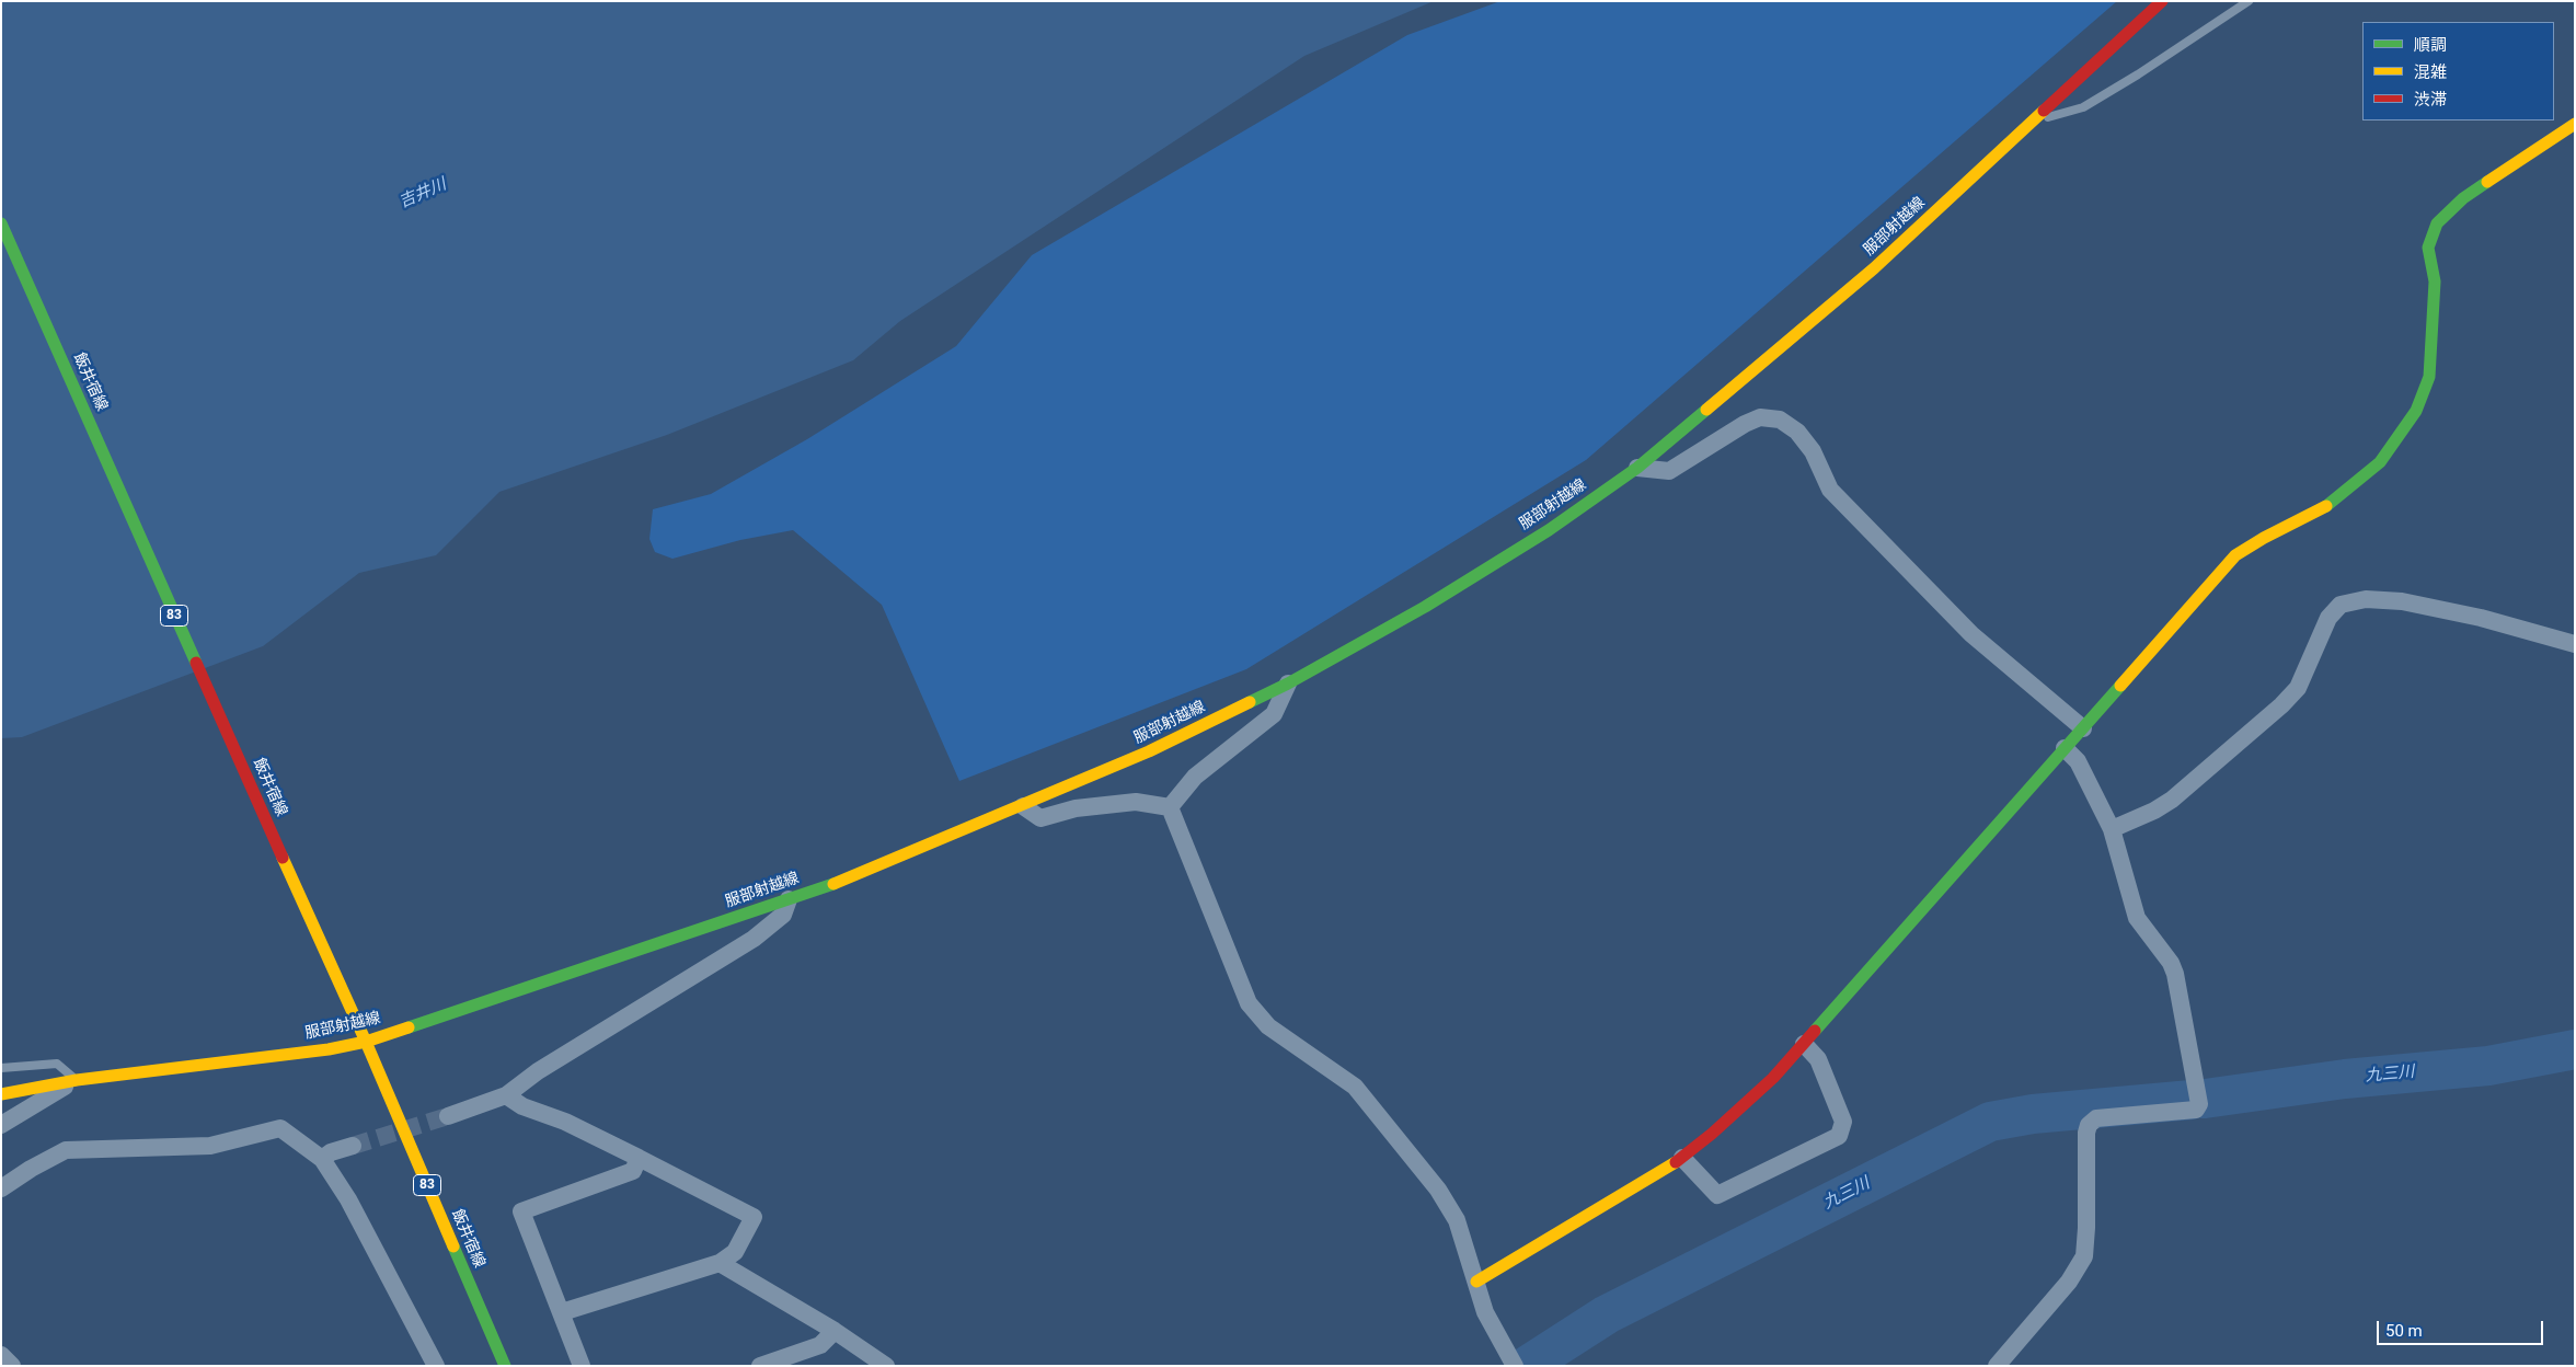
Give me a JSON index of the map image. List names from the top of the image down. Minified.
{"streets":{"main road":["服部射越線","飯井宿線","83"]},"crossings":[["服部射越線","飯井宿線"]],"water":["吉井川","九三川"],"legend":["順調","混雑","渋滞"],"scale_bar":"50 m"}
